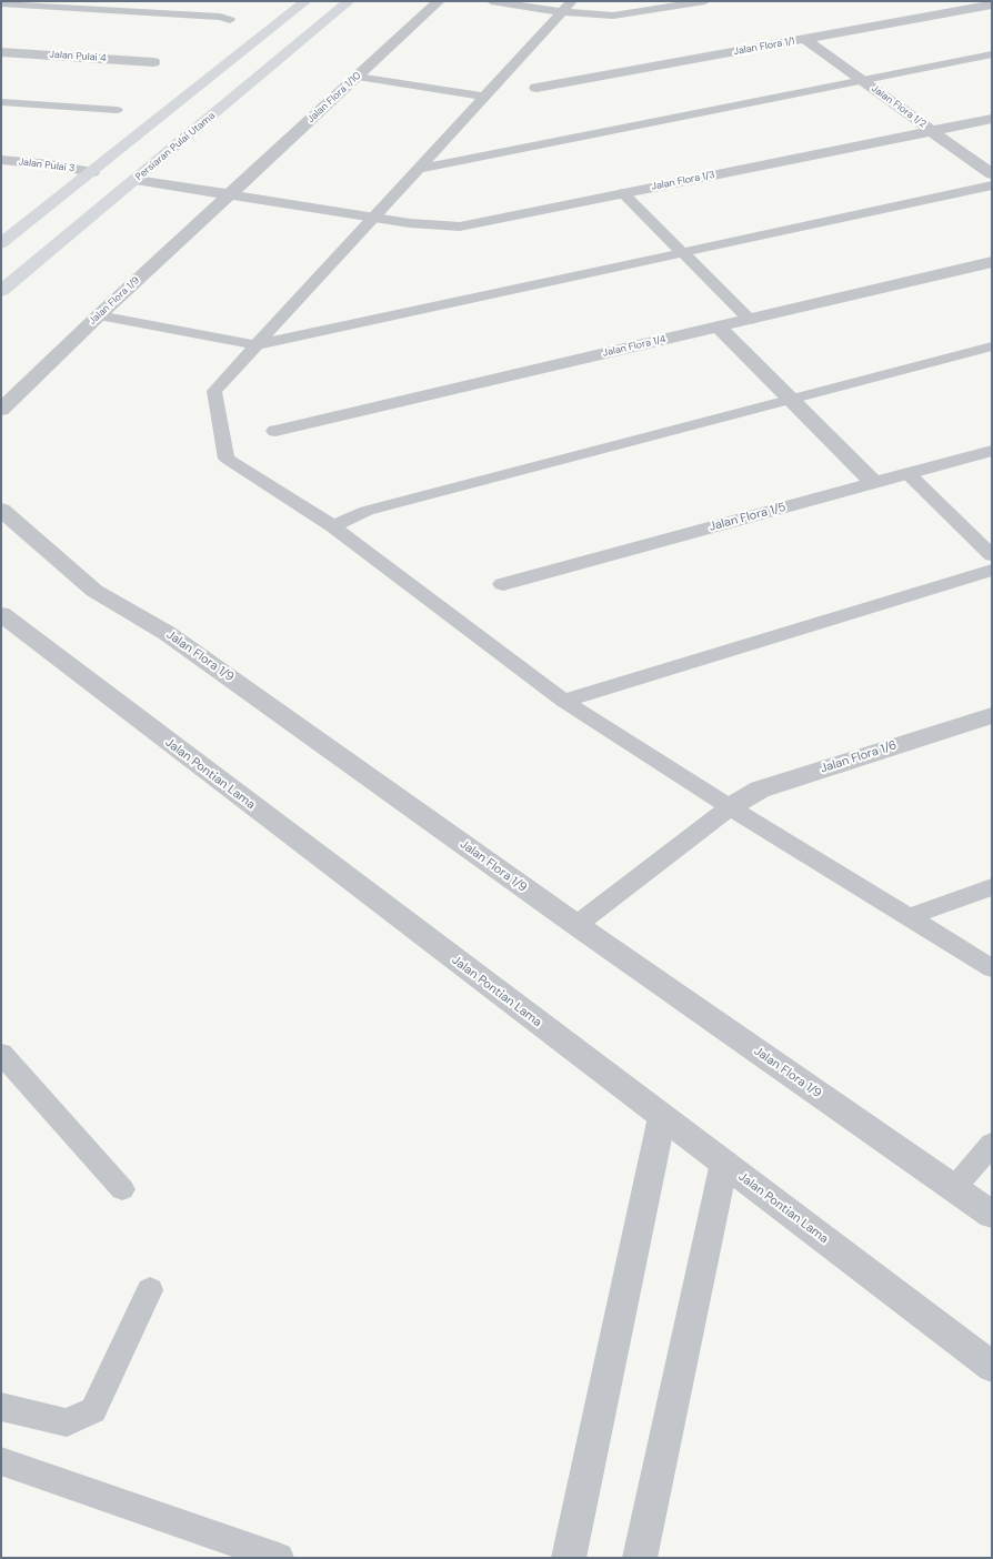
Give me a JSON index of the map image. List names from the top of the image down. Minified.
{"streets":{"main road":["Persiaran Pulai Utama"],"street":["Jalan Flora 1/1","Jalan Pulai 4","Jalan Flora 1/10","Jalan Flora 1/2","Jalan Pulai 3","Jalan Flora 1/3","Jalan Flora 1/9","Jalan Flora 1/4","Jalan Flora 1/5","Jalan Flora 1/6","Jalan Pontian Lama"]},"crossings":[["Jalan Flora 1/1","Jalan Flora 1/2"],["Jalan Flora 1/10","Jalan Flora 1/3"],["Jalan Flora 1/10","Jalan Flora 1/9"],["Jalan Flora 1/2","Jalan Flora 1/3"],["Persiaran Pulai Utama","Jalan Flora 1/3"],["Jalan Flora 1/3","Jalan Flora 1/9"]]}
